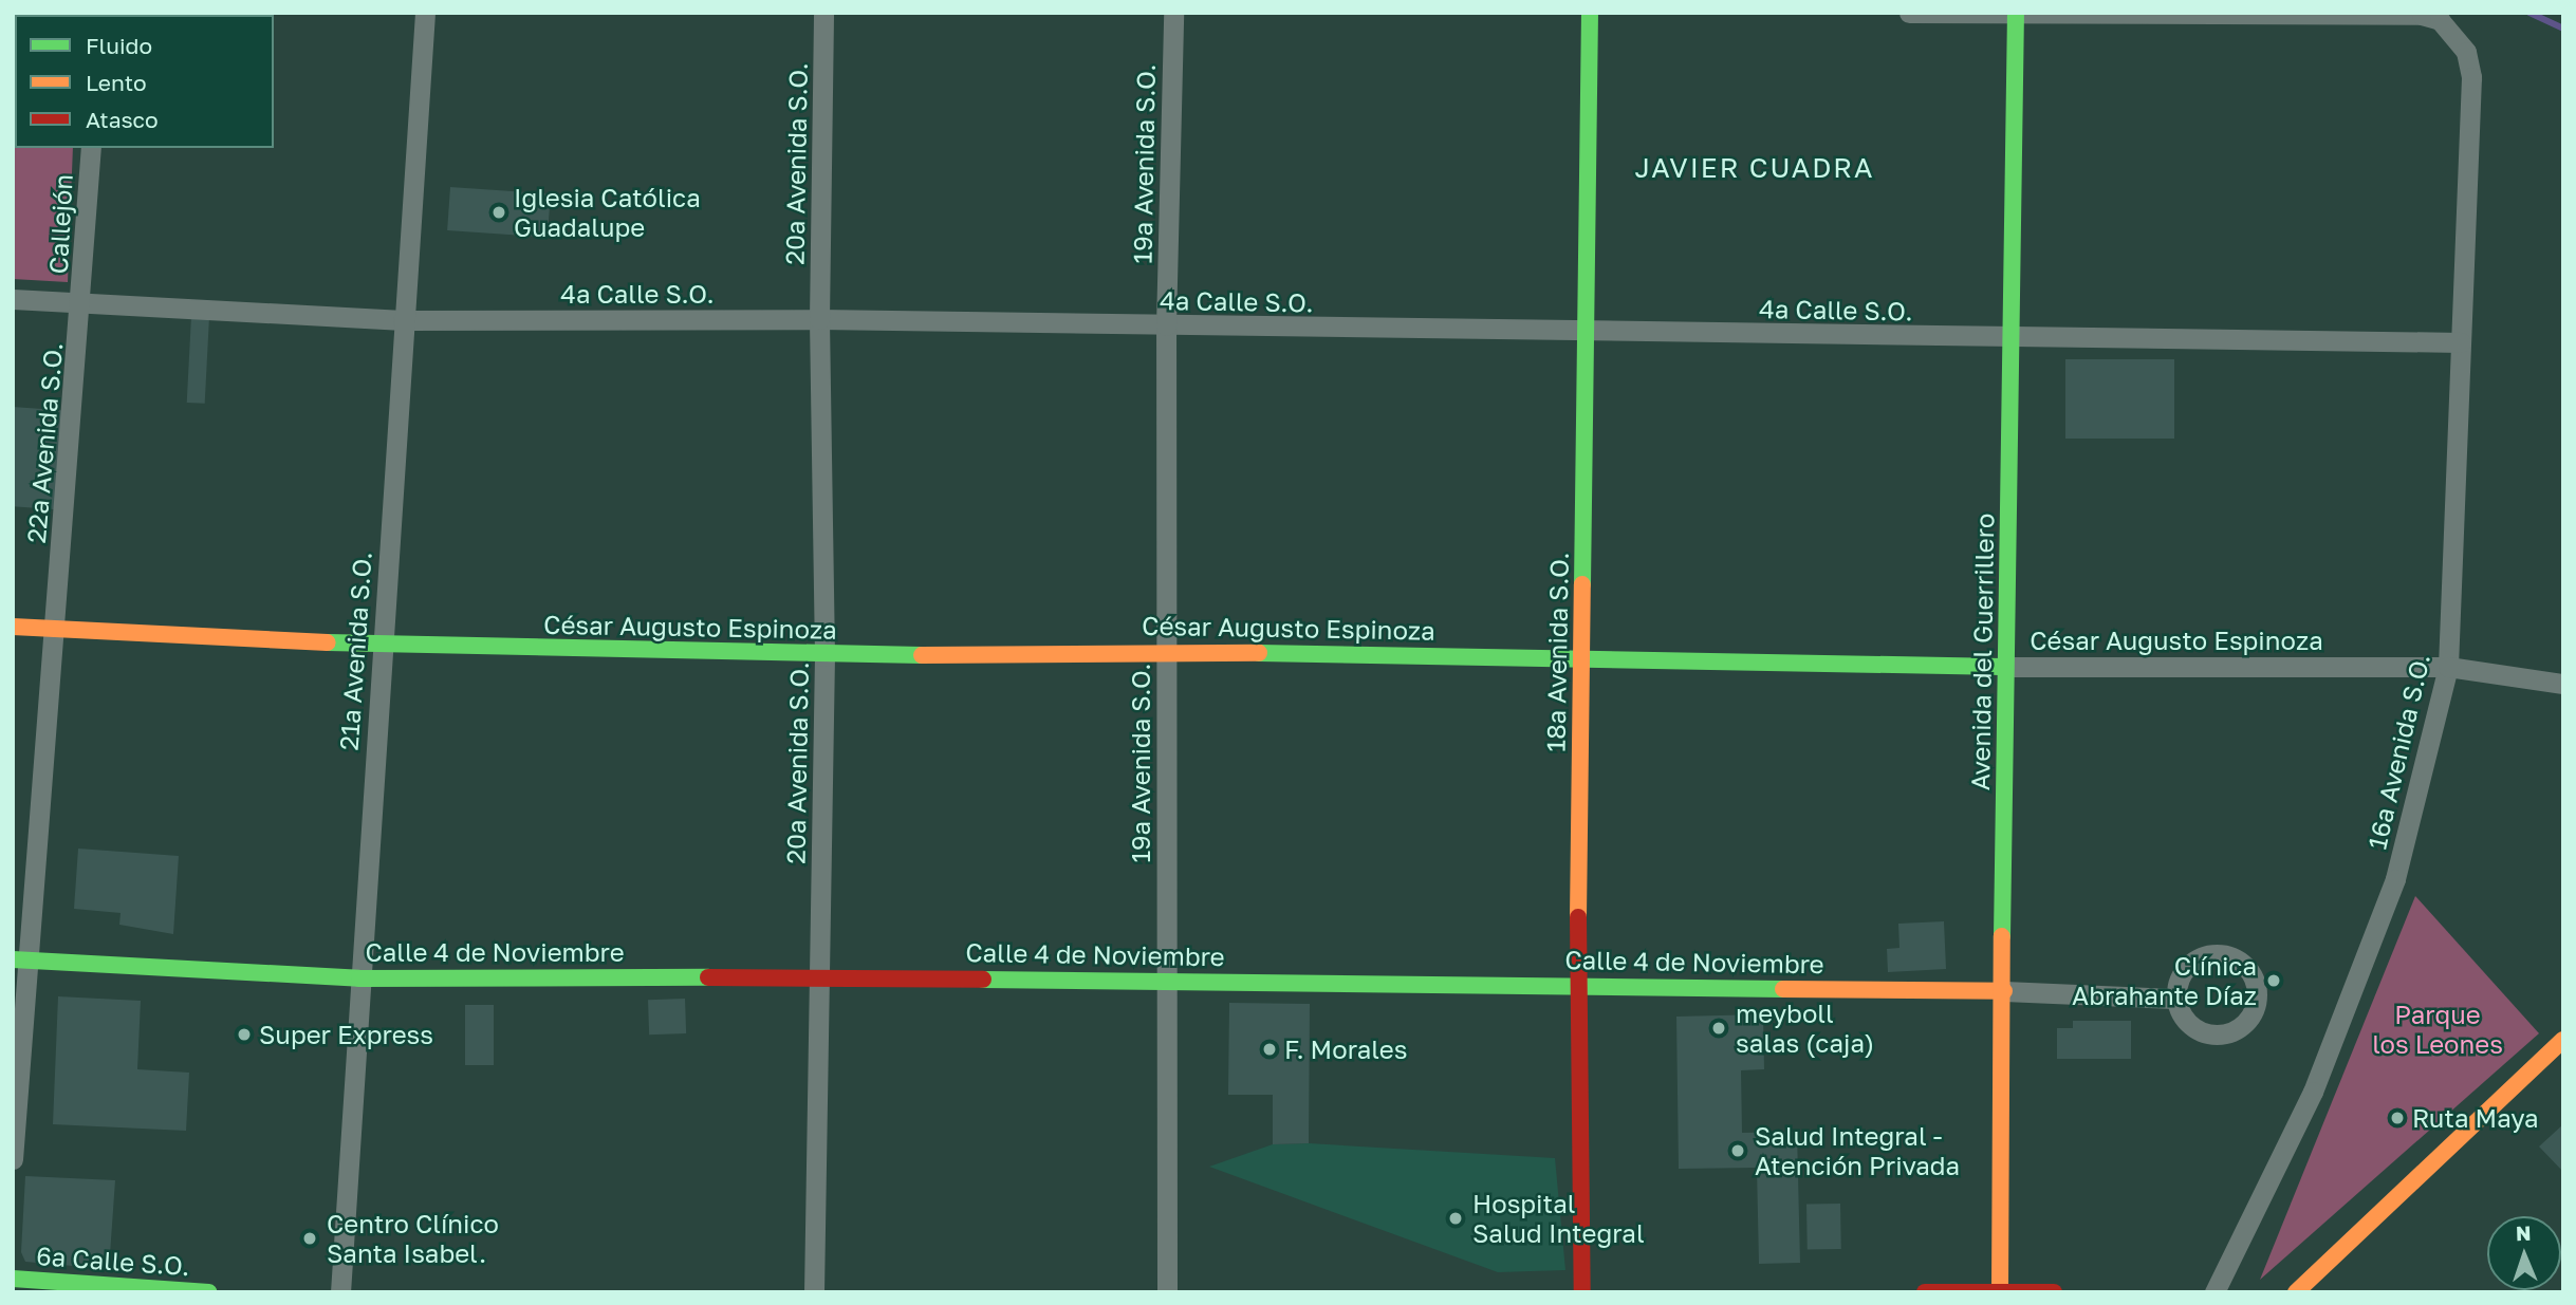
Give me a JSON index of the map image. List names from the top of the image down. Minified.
{"streets":{"main road":["César Augusto Espinoza","18a Avenida S.O.","Avenida del Guerrillero","Calle 4 de Noviembre","6a Calle S.O."],"street":["20a Avenida S.O.","19a Avenida S.O.","Callejón","4a Calle S.O.","22a Avenida S.O.","21a Avenida S.O.","16a Avenida S.O."]},"crossings":[["20a Avenida S.O.","4a Calle S.O."],["20a Avenida S.O.","César Augusto Espinoza"],["20a Avenida S.O.","Calle 4 de Noviembre"],["19a Avenida S.O.","4a Calle S.O."],["19a Avenida S.O.","César Augusto Espinoza"],["19a Avenida S.O.","Calle 4 de Noviembre"],["Callejón","4a Calle S.O."],["Callejón","22a Avenida S.O."],["4a Calle S.O.","22a Avenida S.O."],["4a Calle S.O.","21a Avenida S.O."],["4a Calle S.O.","18a Avenida S.O."],["4a Calle S.O.","Avenida del Guerrillero"],["4a Calle S.O.","16a Avenida S.O."],["22a Avenida S.O.","César Augusto Espinoza"],["22a Avenida S.O.","Calle 4 de Noviembre"],["César Augusto Espinoza","21a Avenida S.O."],["César Augusto Espinoza","18a Avenida S.O."],["César Augusto Espinoza","Avenida del Guerrillero"],["César Augusto Espinoza","16a Avenida S.O."],["21a Avenida S.O.","Calle 4 de Noviembre"],["18a Avenida S.O.","Calle 4 de Noviembre"],["Avenida del Guerrillero","16a Avenida S.O."],["Avenida del Guerrillero","Calle 4 de Noviembre"]],"districts":["JAVIER CUADRA"],"parks":["Parque los Leones"],"places":["Iglesia Católica Guadalupe","Clínica Abrahante Díaz","meyboll salas (caja)","Super Express","F. Morales","Ruta Maya","Salud Integral - Atención Privada","Hospital Salud Integral","Centro Clínico Santa Isabel."],"legend":["Fluido","Lento","Atasco"],"north":"top"}
